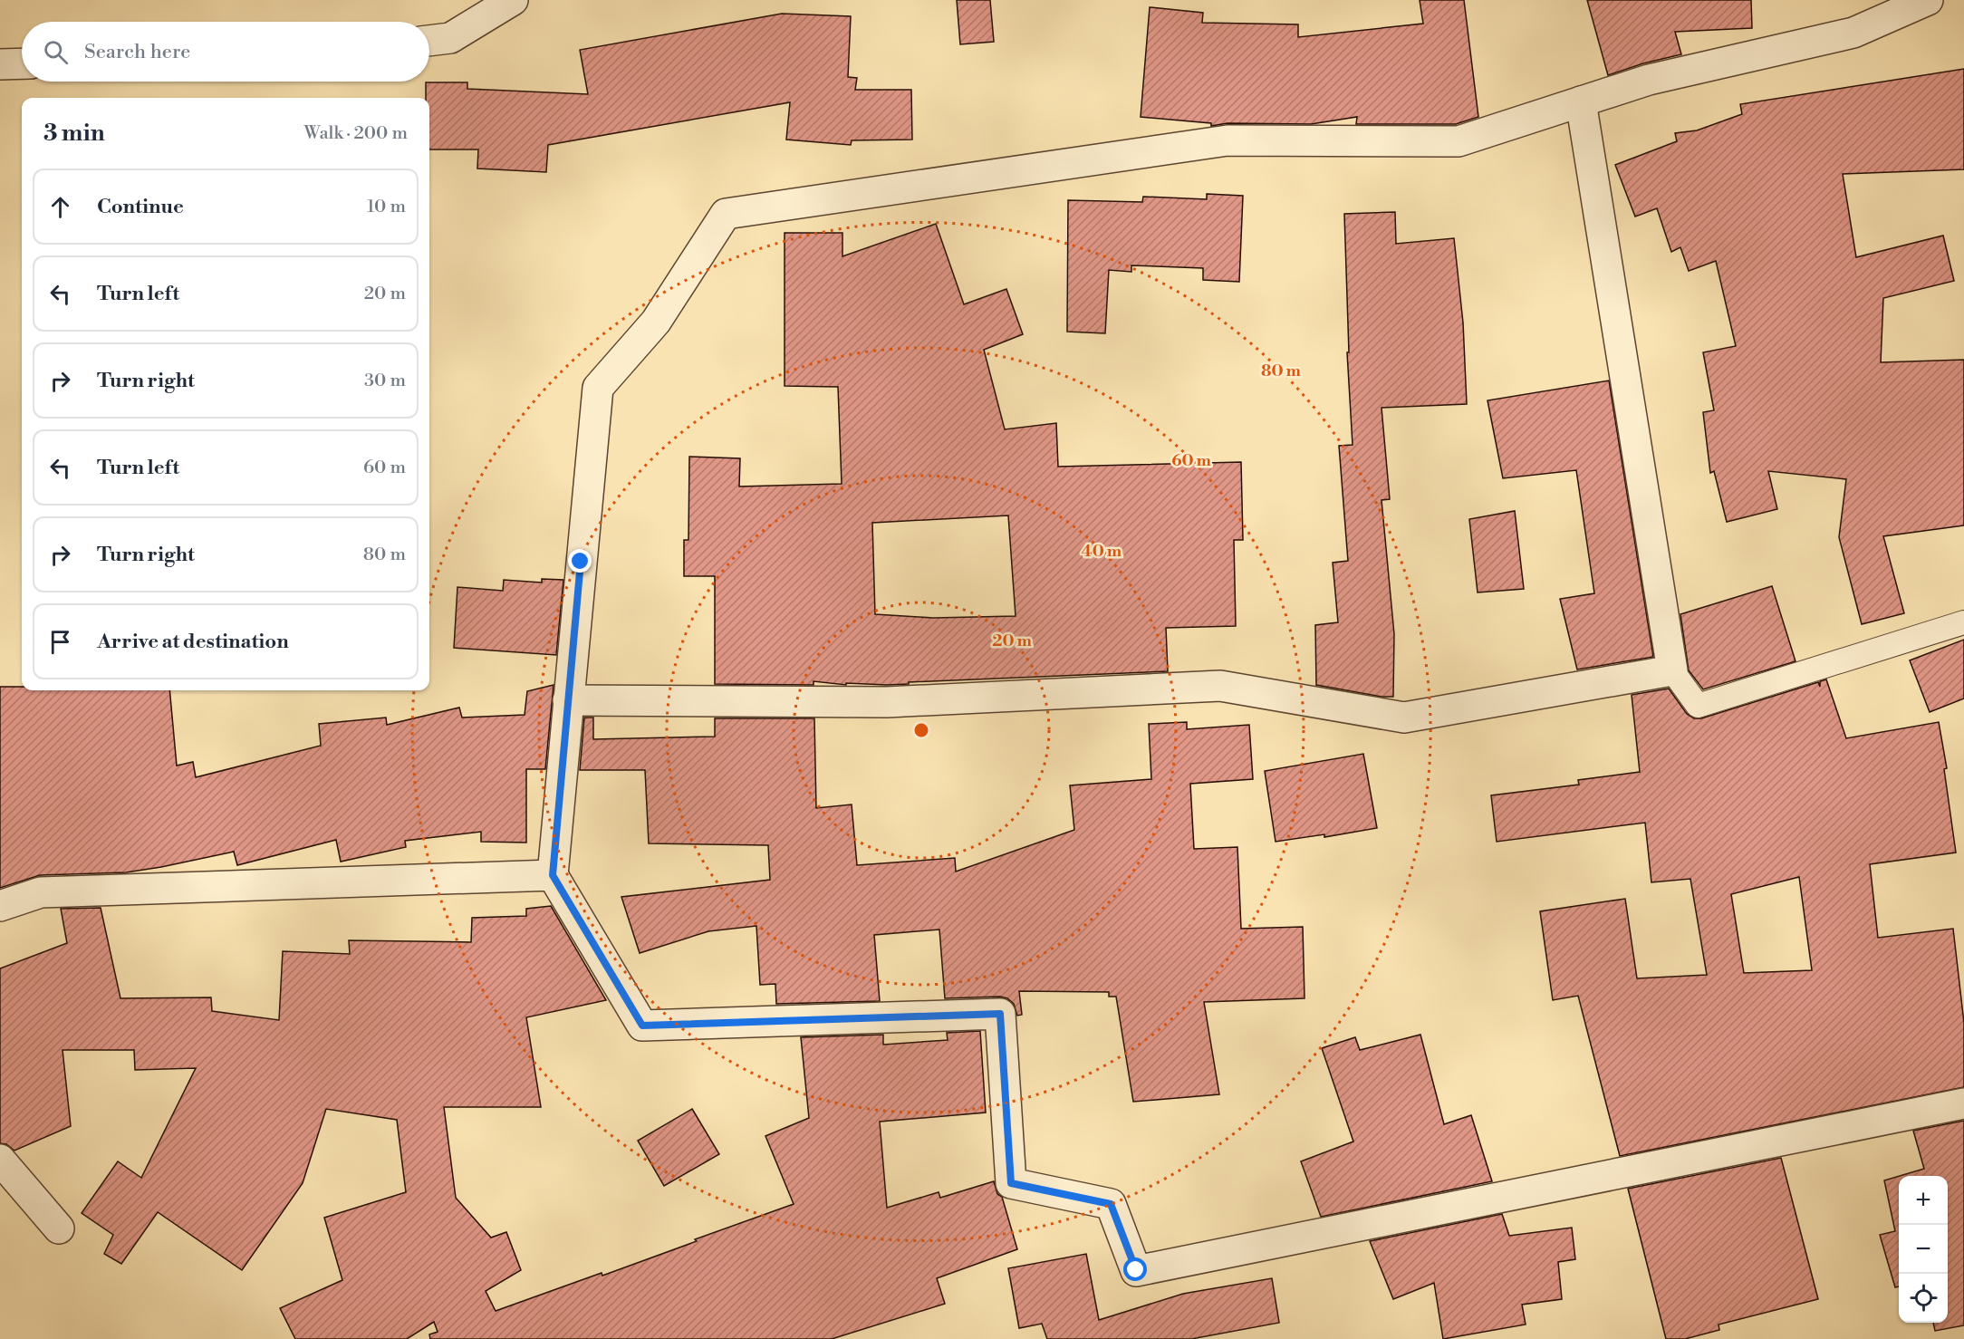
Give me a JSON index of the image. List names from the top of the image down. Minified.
{"page":{"search":"Search here","heading":["3 min","Walk · 200 m"],"list":[["Continue","10 m"],["Turn left","20 m"],["Turn right","30 m"],["Turn left","60 m"],["Turn right","80 m"],"Arrive at destination"],"map_buttons":["+","−"]},"rings":["80 m","60 m","40 m","20 m"]}
